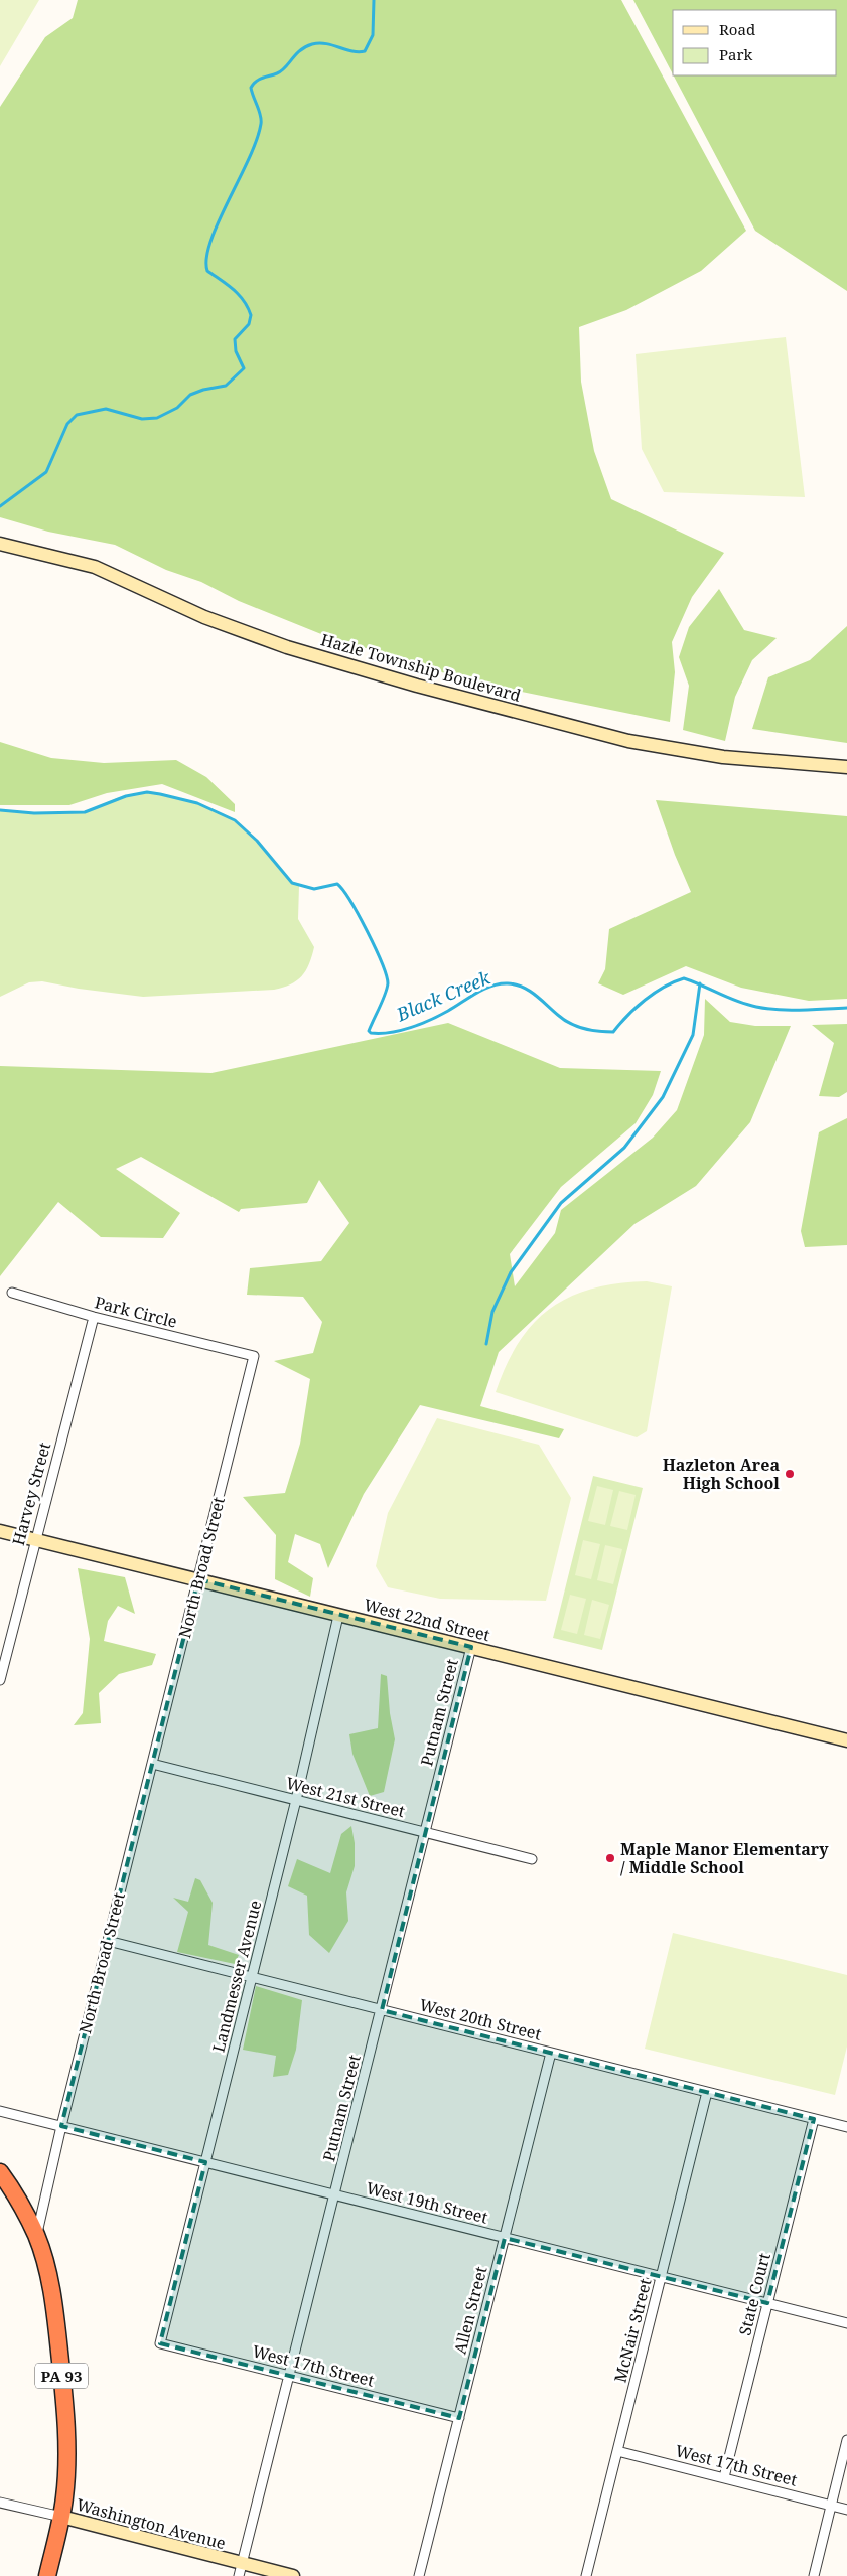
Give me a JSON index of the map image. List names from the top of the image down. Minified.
{"streets":{"highway":["PA 93"],"street":["Hazle Township Boulevard","Park Circle","Harvey Street","North Broad Street","West 22nd Street","Putnam Street","West 21st Street","Landmesser Avenue","West 20th Street","West 19th Street","State Court","Allen Street","McNair Street","West 17th Street","Washington Avenue"]},"crossings":[["Park Circle","Harvey Street"],["Park Circle","North Broad Street"],["Harvey Street","West 22nd Street"],["North Broad Street","West 22nd Street"],["North Broad Street","West 21st Street"],["North Broad Street","West 20th Street"],["North Broad Street","West 19th Street"],["North Broad Street","PA 93"],["West 22nd Street","Putnam Street"],["West 22nd Street","Landmesser Avenue"],["Putnam Street","West 21st Street"],["Putnam Street","West 20th Street"],["Putnam Street","West 19th Street"],["Putnam Street","West 17th Street"],["Putnam Street","Washington Avenue"],["West 21st Street","Landmesser Avenue"],["Landmesser Avenue","West 20th Street"],["Landmesser Avenue","West 19th Street"],["Landmesser Avenue","West 17th Street"],["West 20th Street","State Court"],["West 20th Street","Allen Street"],["West 20th Street","McNair Street"],["West 19th Street","State Court"],["West 19th Street","Allen Street"],["West 19th Street","McNair Street"],["State Court","West 17th Street"],["Allen Street","West 17th Street"],["McNair Street","West 17th Street"],["PA 93","Washington Avenue"]],"water":["Black Creek"],"places":["Hazleton Area High School","Maple Manor Elementary / Middle School"],"legend":["Road","Park"]}
